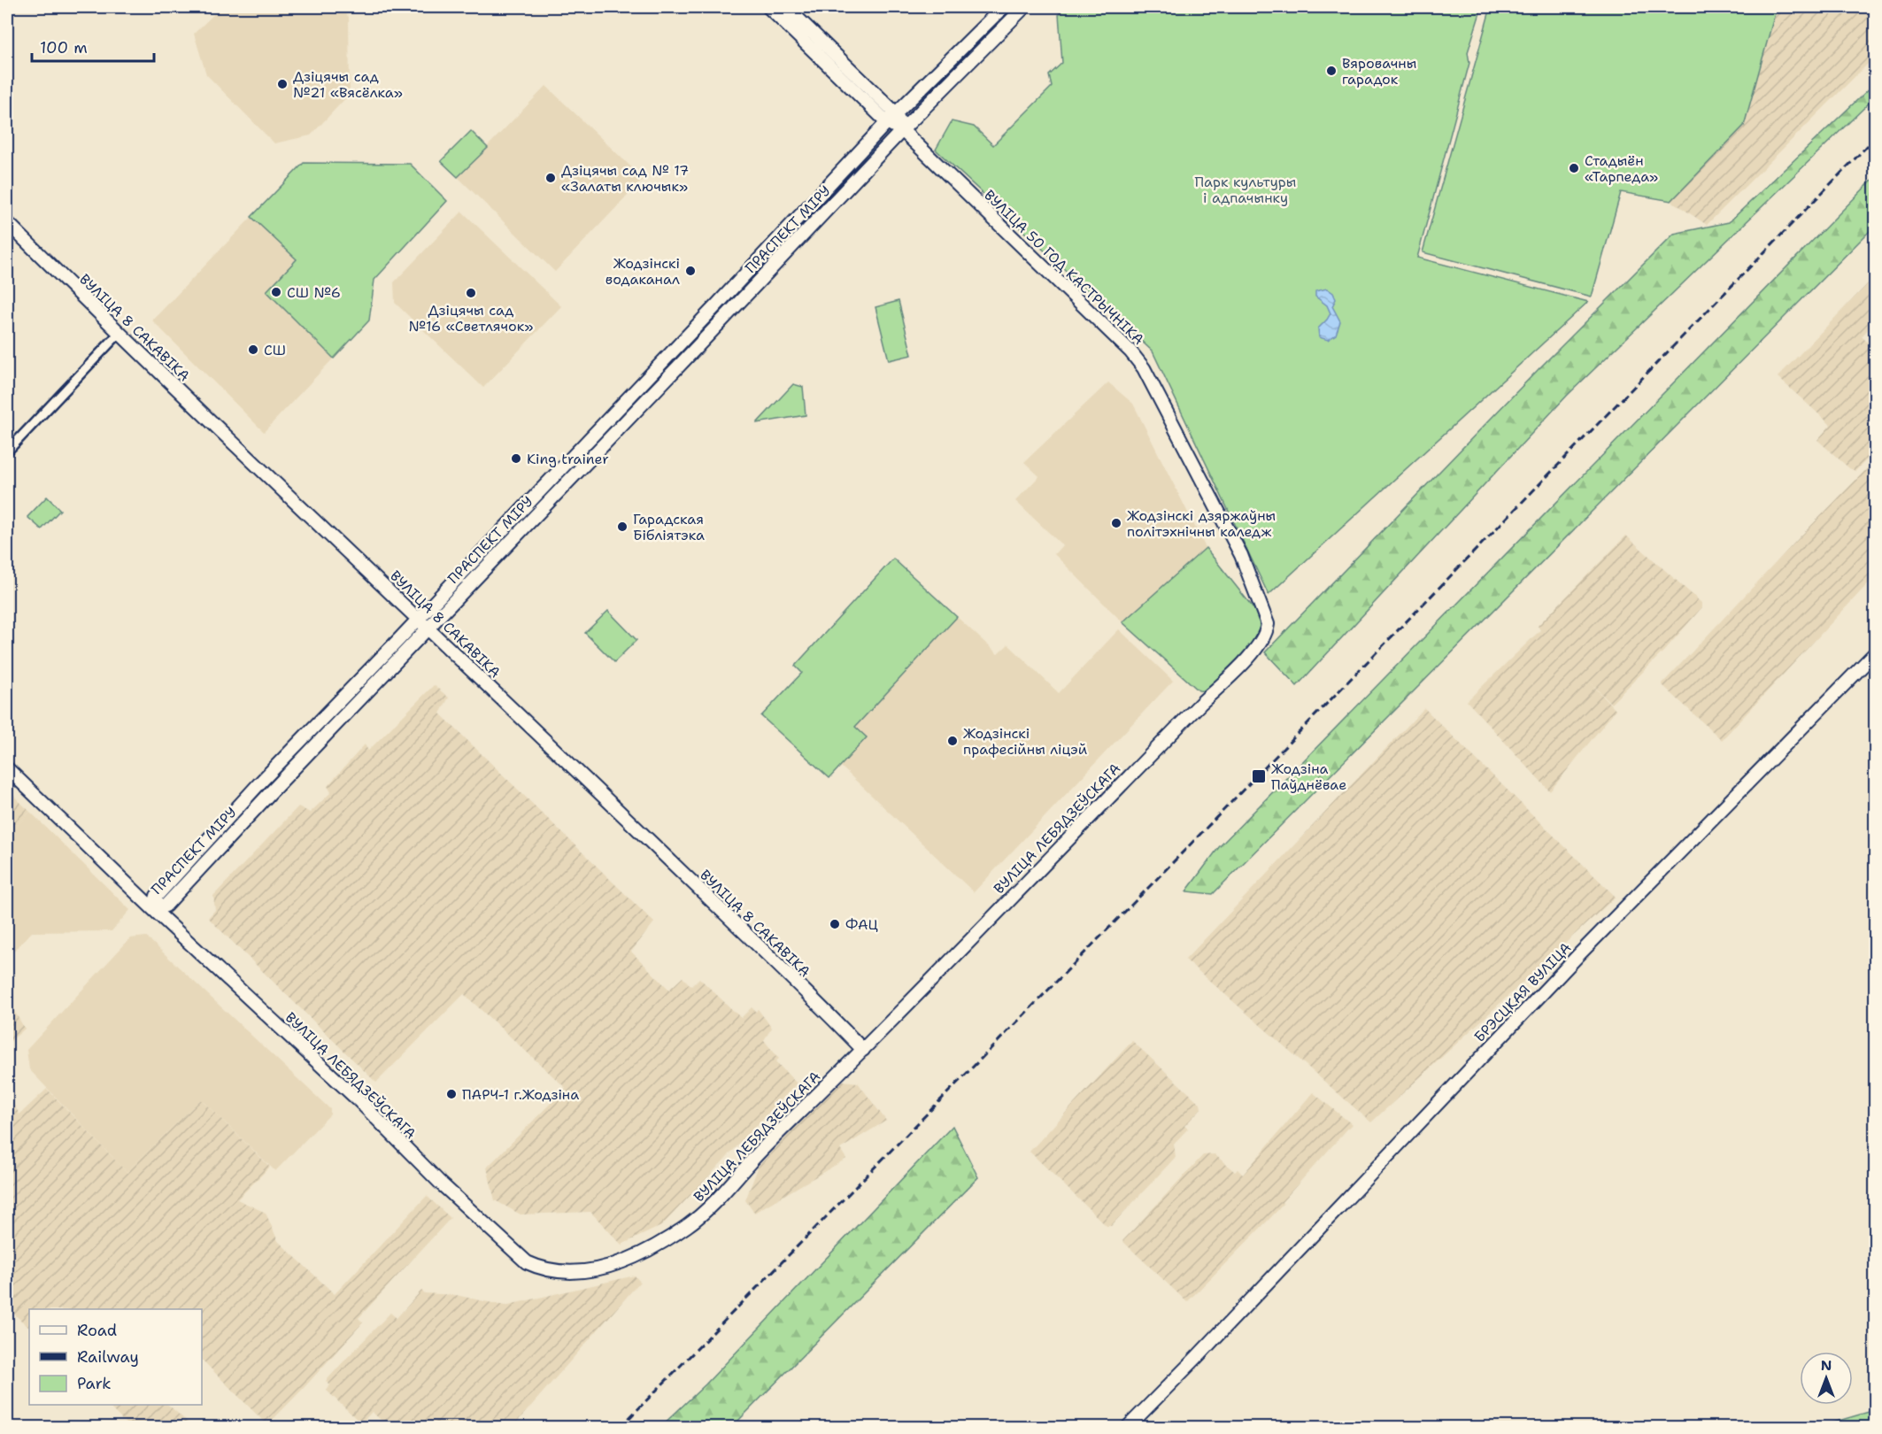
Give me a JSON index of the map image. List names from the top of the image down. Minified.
{"streets":{"main road":["ПРАСПЕКТ МІРУ","ВУЛІЦА 50 ГОД КАСТРЫЧНІКА","ВУЛІЦА 8 САКАВІКА","ВУЛІЦА ЛЕБЯДЗЕЎСКАГА","БРЭСЦКАЯ ВУЛІЦА"]},"crossings":[["ПРАСПЕКТ МІРУ","ВУЛІЦА 50 ГОД КАСТРЫЧНІКА"],["ПРАСПЕКТ МІРУ","ВУЛІЦА 8 САКАВІКА"],["ПРАСПЕКТ МІРУ","ВУЛІЦА ЛЕБЯДЗЕЎСКАГА"],["ВУЛІЦА 50 ГОД КАСТРЫЧНІКА","ВУЛІЦА ЛЕБЯДЗЕЎСКАГА"],["ВУЛІЦА 8 САКАВІКА","ВУЛІЦА ЛЕБЯДЗЕЎСКАГА"]],"parks":["Парк культуры і адпачынку"],"places":{"other":["Вяровачны гарадок","Дзіцячы сад №21 «Вясёлка»","Стадыён «Тарпеда»","Дзіцячы сад № 17 «Залаты ключык»","Жодзінскі водаканал","СШ №6","Дзіцячы сад №16 «Светлячок»","СШ","King trainer","Жодзінскі дзяржаўны політэхнічны каледж","Гарадская Бібліятэка","Жодзінскі прафесійны ліцэй","ФАЦ","ПАРЧ-1 г.Жодзіна"],"transit":["Жодзіна Паўднёвае"]},"legend":["Road","Railway","Park"],"scale_bar":"100 m","north":"top"}
